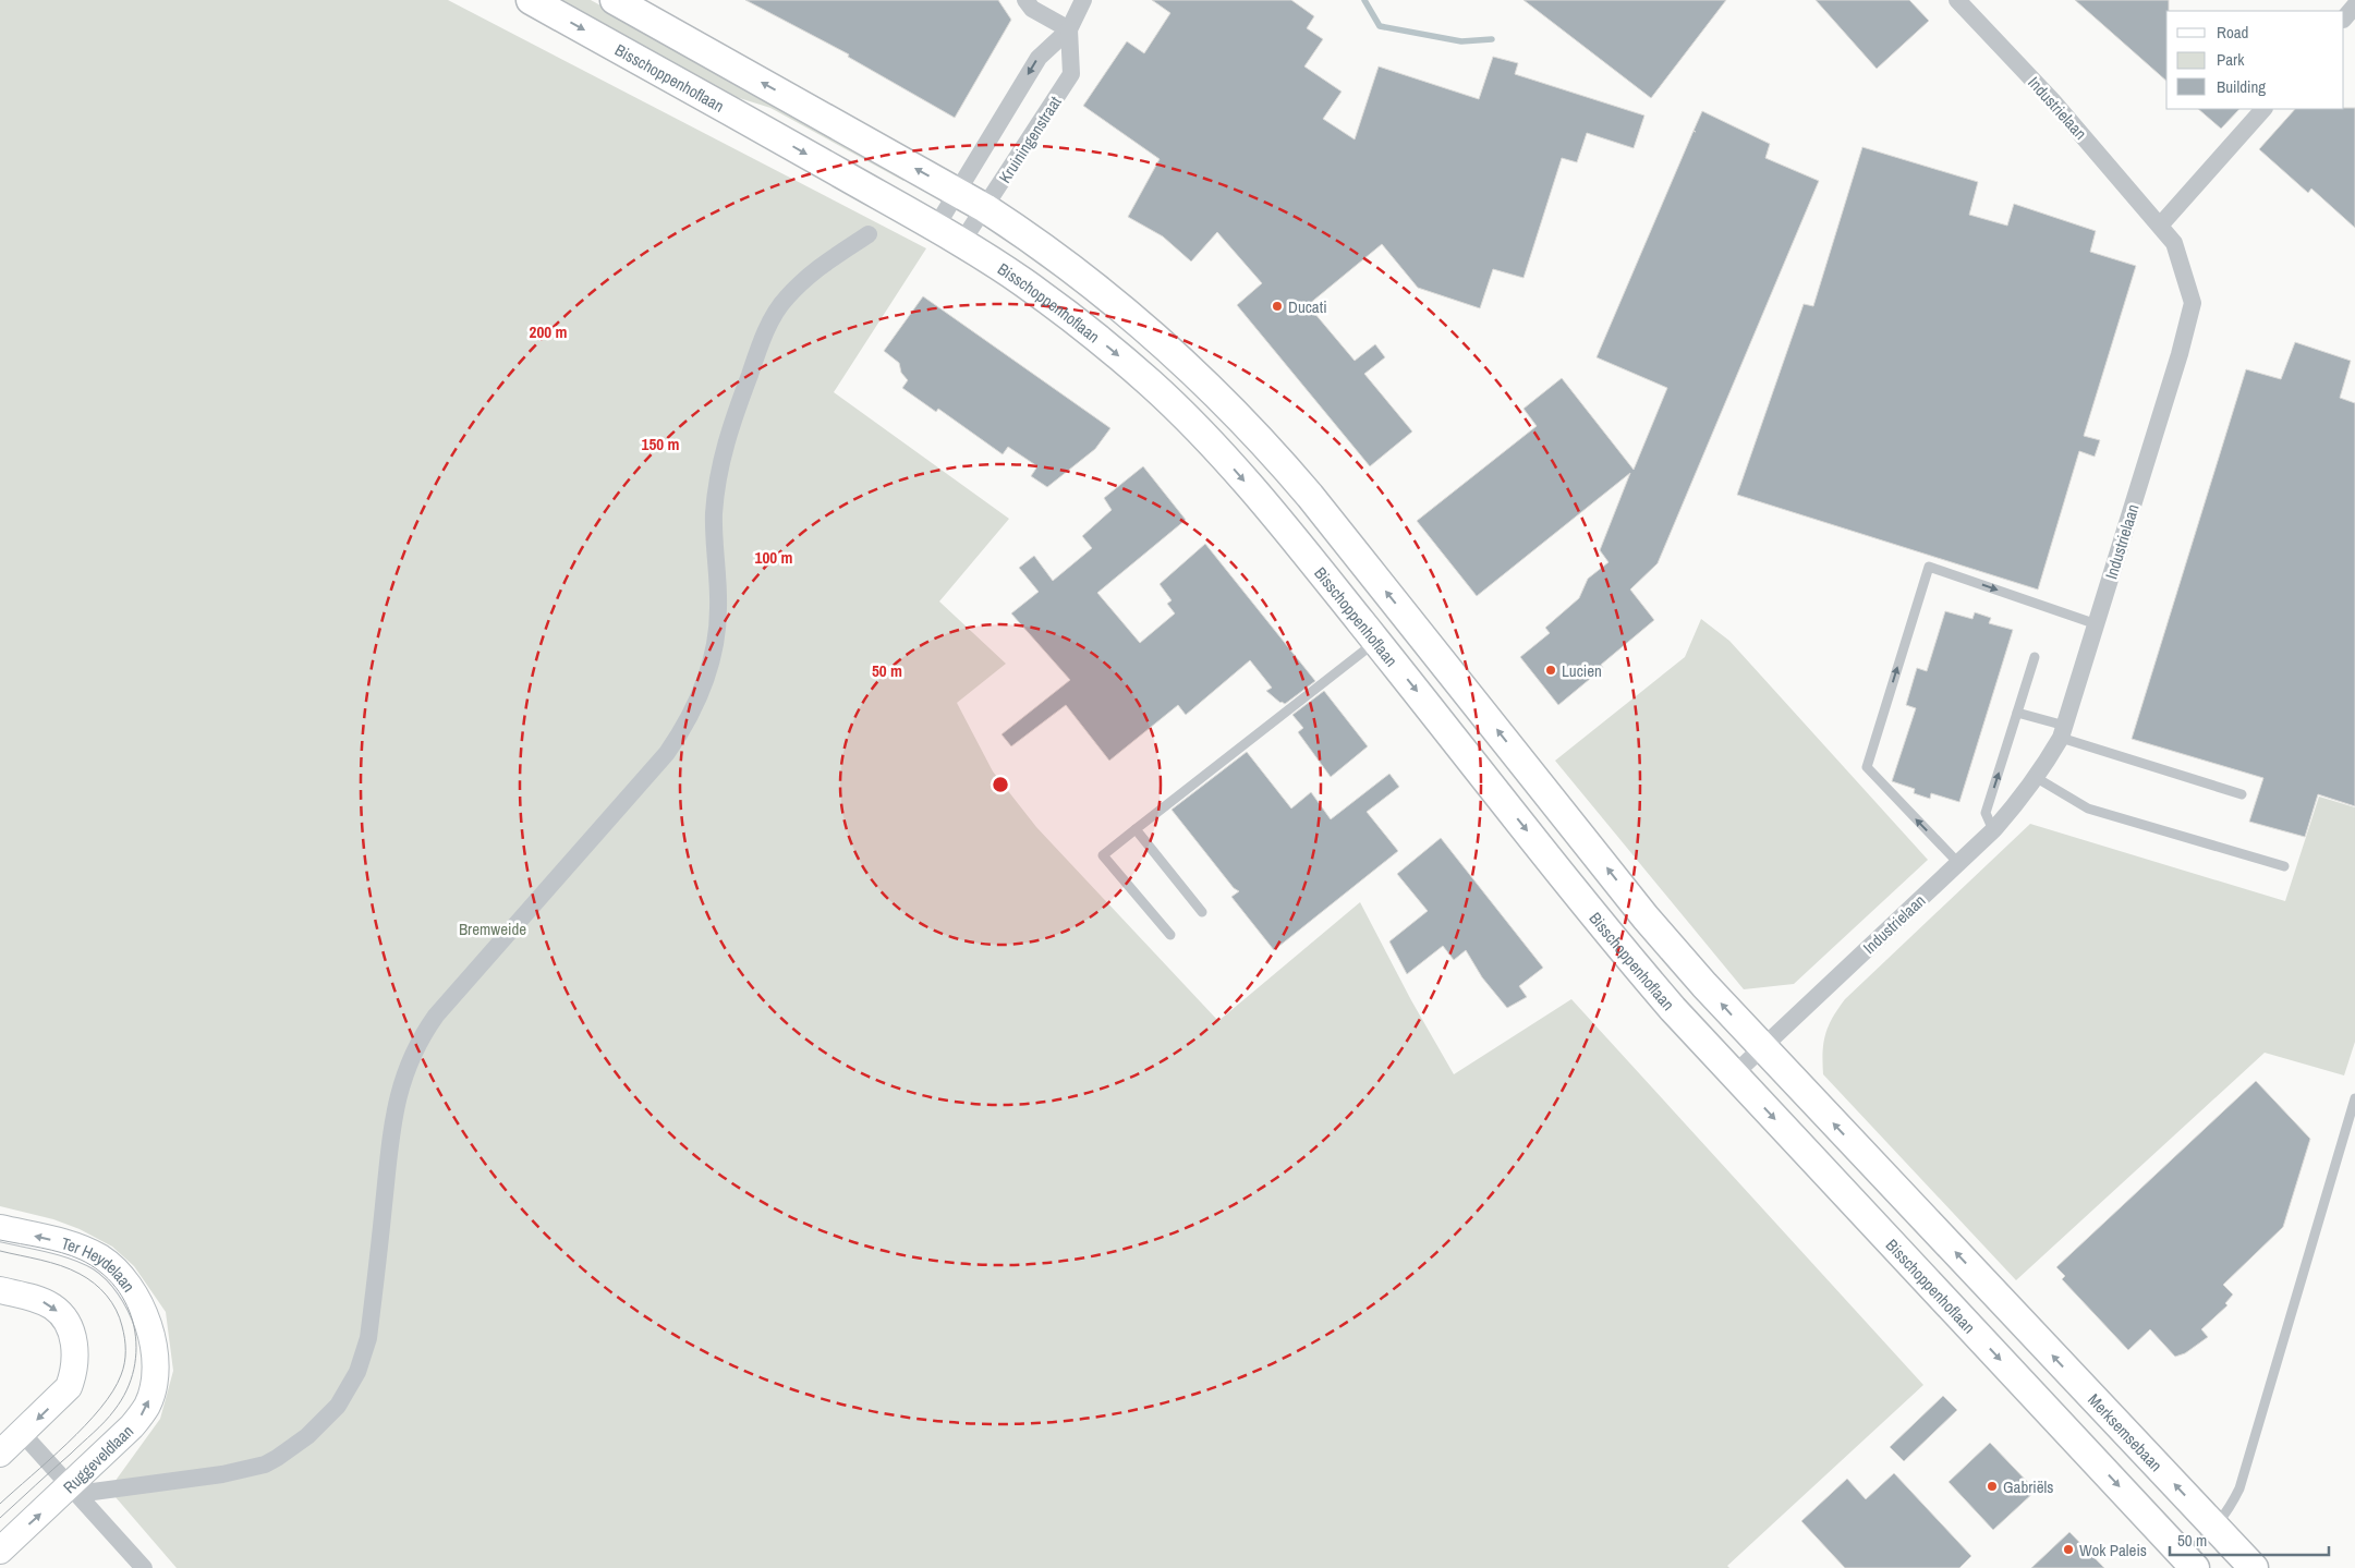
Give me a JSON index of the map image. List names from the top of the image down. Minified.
{"streets":{"main road":["Bisschoppenhoflaan","Merksemsebaan"],"street":["Industrielaan","Kruiningenstraat","Ter Heydelaan","Ruggeveldlaan"]},"crossings":[["Bisschoppenhoflaan","Industrielaan"],["Bisschoppenhoflaan","Kruiningenstraat"],["Industrielaan","Merksemsebaan"],["Ter Heydelaan","Ruggeveldlaan"]],"one_way":["Ter Heydelaan","Merksemsebaan"],"parks":["Bremweide"],"places":["Ducati","Lucien","Gabriëls","Wok Paleis"],"legend":["Road","Park","Building"],"scale_bar":"50 m","rings":["200 m","150 m","100 m","50 m"]}
